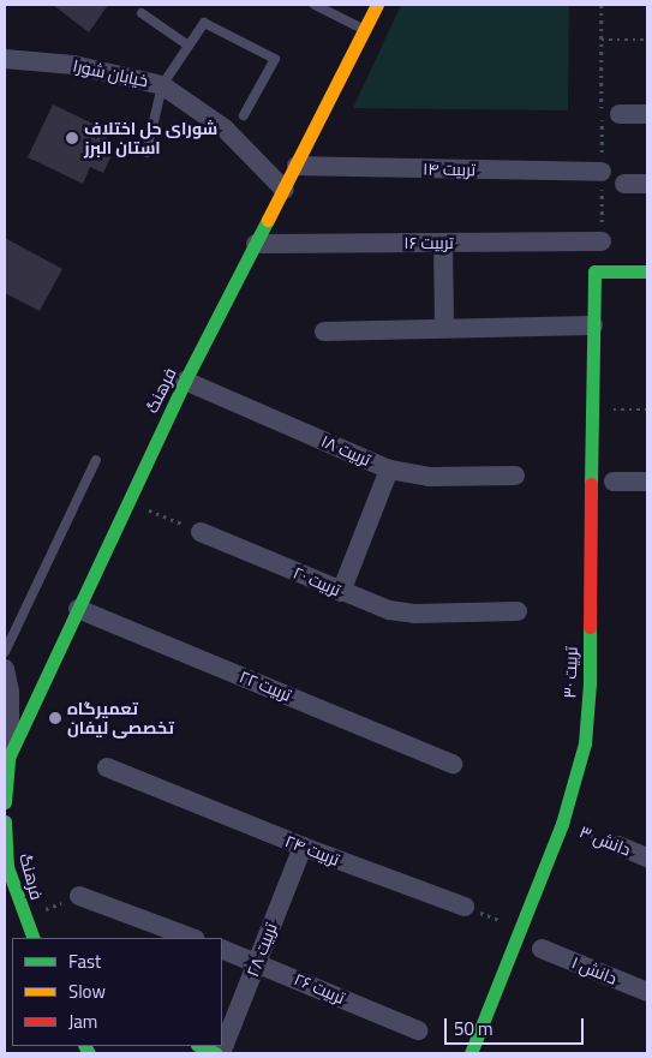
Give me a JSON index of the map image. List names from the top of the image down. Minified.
{"streets":{"main road":["فرهنگ","تربیت ۳۰"],"street":["خیابان شورا","تربیت ۱۴","تربیت ۱۶","تربیت ۱۸","تربیت ۲۰","تربیت ۲۲","دانش ۳","تربیت ۲۴","تربیت ۲۸","دانش ۱","تربیت ۲۶"]},"crossings":[["خیابان شورا","فرهنگ"],["تربیت ۱۴","فرهنگ"],["تربیت ۱۶","فرهنگ"],["فرهنگ","تربیت ۱۸"],["فرهنگ","تربیت ۲۲"],["تربیت ۳۰","دانش ۳"],["تربیت ۲۴","تربیت ۲۸"],["تربیت ۲۸","تربیت ۲۶"]],"places":["شورای حل اختلاف استان البرز","تعمیرگاه تخصصی لیفان"],"legend":["Fast","Slow","Jam"],"scale_bar":"50 m"}
